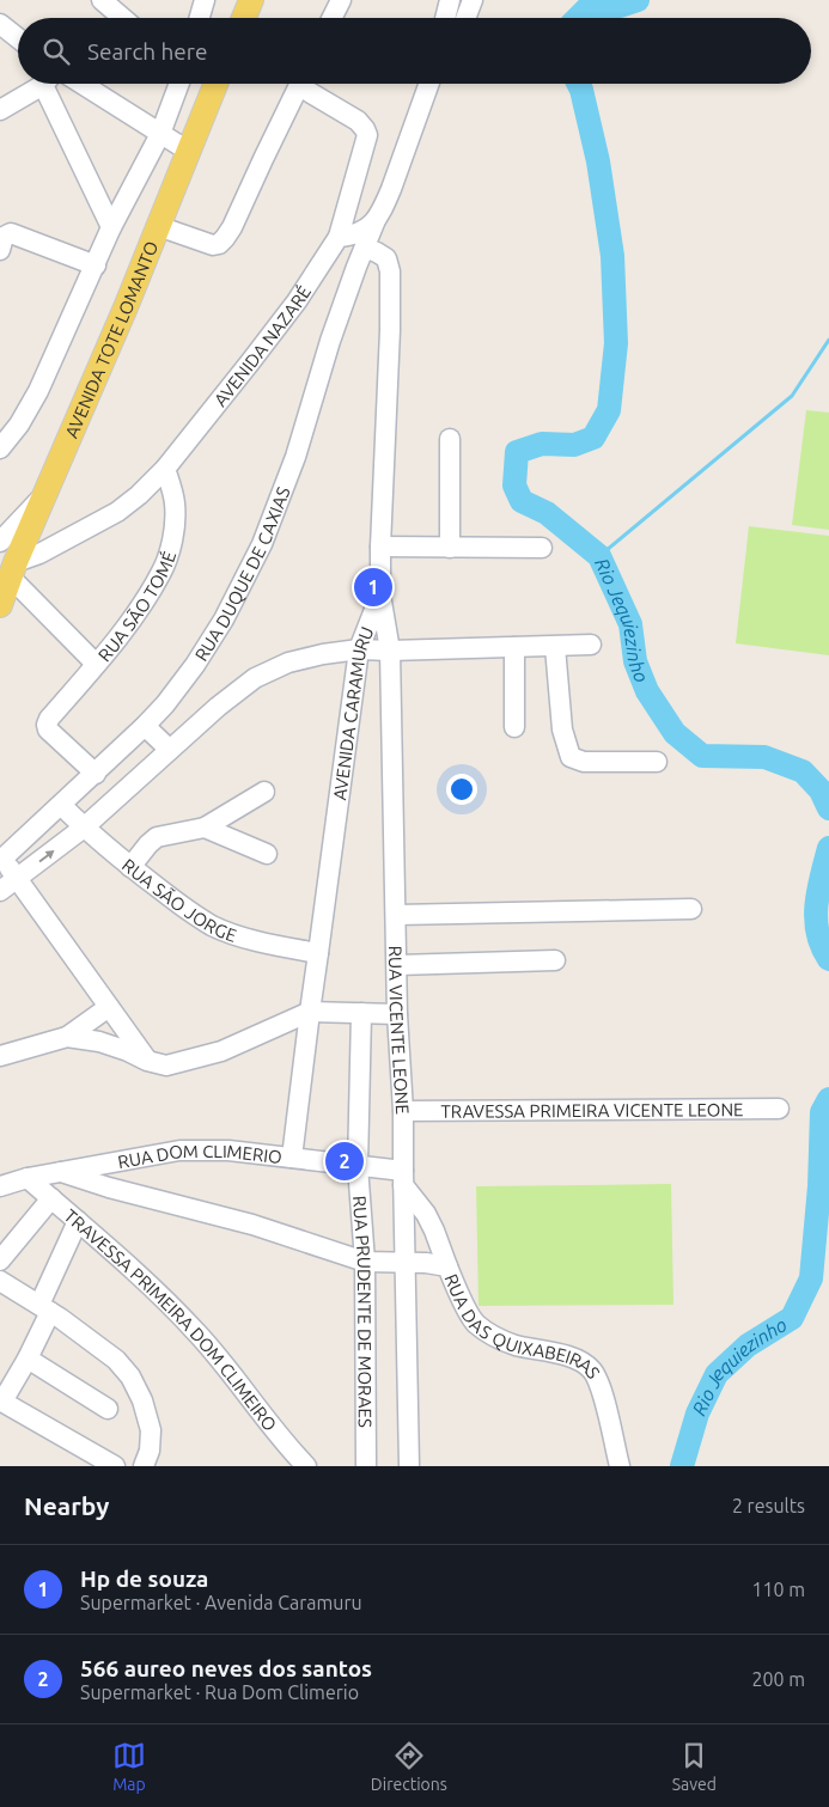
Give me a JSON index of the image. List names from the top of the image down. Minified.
{"streets":{"main road":["AVENIDA TOTE LOMANTO"],"street":["AVENIDA NAZARÉ","RUA DUQUE DE CAXIAS","RUA SÃO TOMÉ","AVENIDA CARAMURU","RUA SÃO JORGE","RUA VICENTE LEONE","TRAVESSA PRIMEIRA VICENTE LEONE","RUA DOM CLIMERIO","RUA PRUDENTE DE MORAES","TRAVESSA PRIMEIRA DOM CLIMEIRO","RUA DAS QUIXABEIRAS"]},"crossings":[["AVENIDA TOTE LOMANTO","AVENIDA NAZARÉ"],["AVENIDA NAZARÉ","RUA SÃO TOMÉ"],["RUA DUQUE DE CAXIAS","RUA SÃO TOMÉ"],["RUA DUQUE DE CAXIAS","AVENIDA CARAMURU"],["RUA DUQUE DE CAXIAS","RUA SÃO JORGE"],["AVENIDA CARAMURU","RUA SÃO JORGE"],["AVENIDA CARAMURU","RUA VICENTE LEONE"],["AVENIDA CARAMURU","RUA DOM CLIMERIO"],["RUA VICENTE LEONE","TRAVESSA PRIMEIRA VICENTE LEONE"],["RUA VICENTE LEONE","RUA DOM CLIMERIO"],["RUA VICENTE LEONE","RUA DAS QUIXABEIRAS"],["RUA DOM CLIMERIO","RUA PRUDENTE DE MORAES"],["RUA DOM CLIMERIO","TRAVESSA PRIMEIRA DOM CLIMEIRO"],["RUA DOM CLIMERIO","RUA DAS QUIXABEIRAS"],["RUA PRUDENTE DE MORAES","RUA DAS QUIXABEIRAS"]],"water":["Rio Jequiezinho"],"page":{"search":"Search here","pins":["1","2"],"heading":["Nearby","2 results"],"list":[{"mark":"1","name":"Hp de souza","note":"Supermarket · Avenida Caramuru","value":"110 m"},{"mark":"2","name":"566 aureo neves dos santos","note":"Supermarket · Rua Dom Climerio","value":"200 m"}],"nav":["Map","Directions","Saved"]}}
